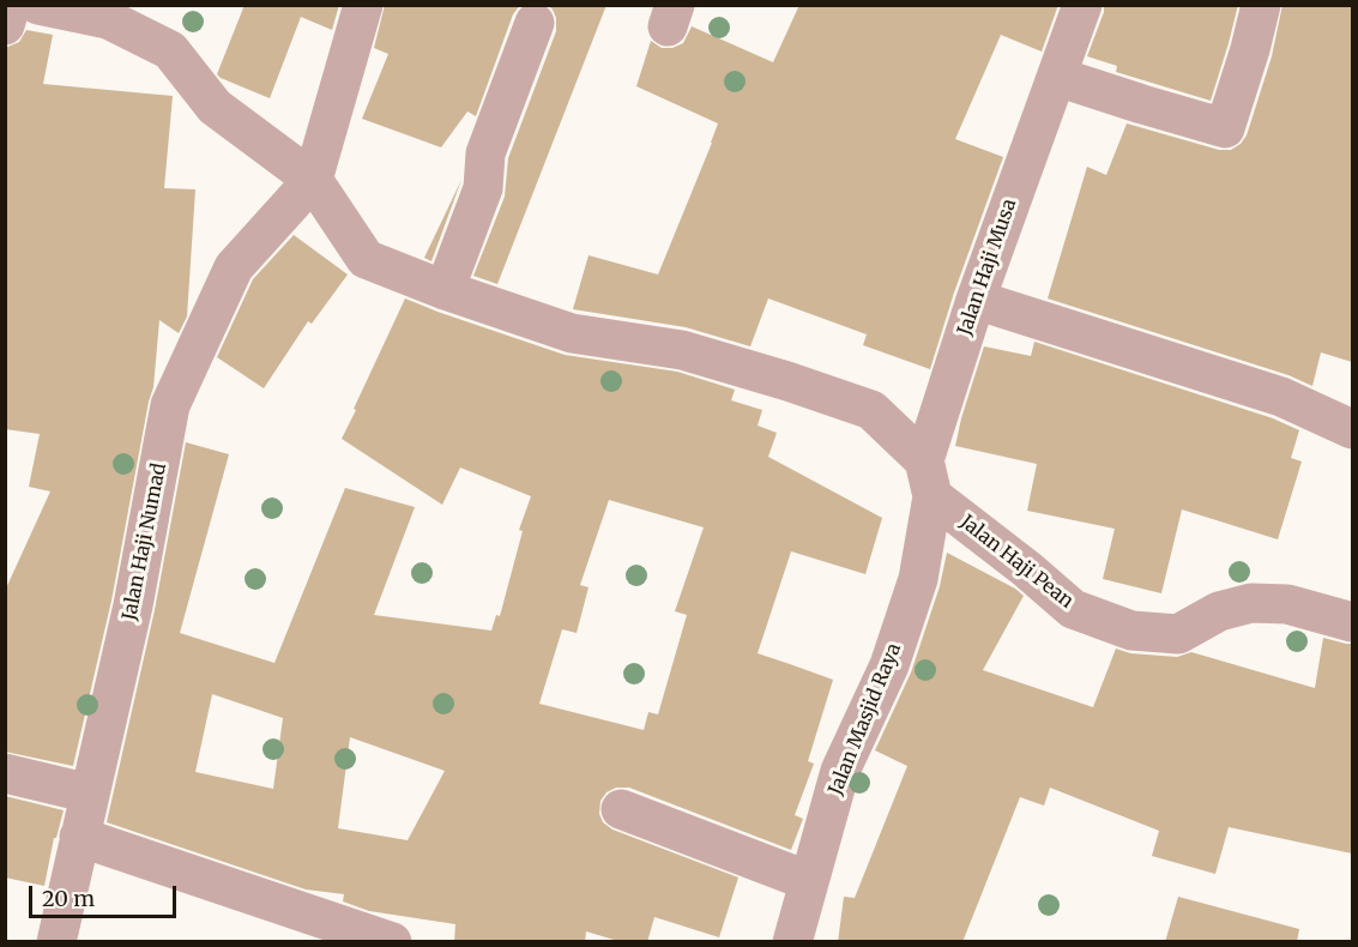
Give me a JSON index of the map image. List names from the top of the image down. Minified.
{"streets":{"street":["Jalan Haji Musa","Jalan Haji Numad","Jalan Haji Pean","Jalan Masjid Raya"]},"crossings":[["Jalan Haji Musa","Jalan Haji Pean"],["Jalan Haji Musa","Jalan Masjid Raya"],["Jalan Haji Numad","Jalan Haji Pean"],["Jalan Haji Pean","Jalan Masjid Raya"]],"scale_bar":"20 m"}
